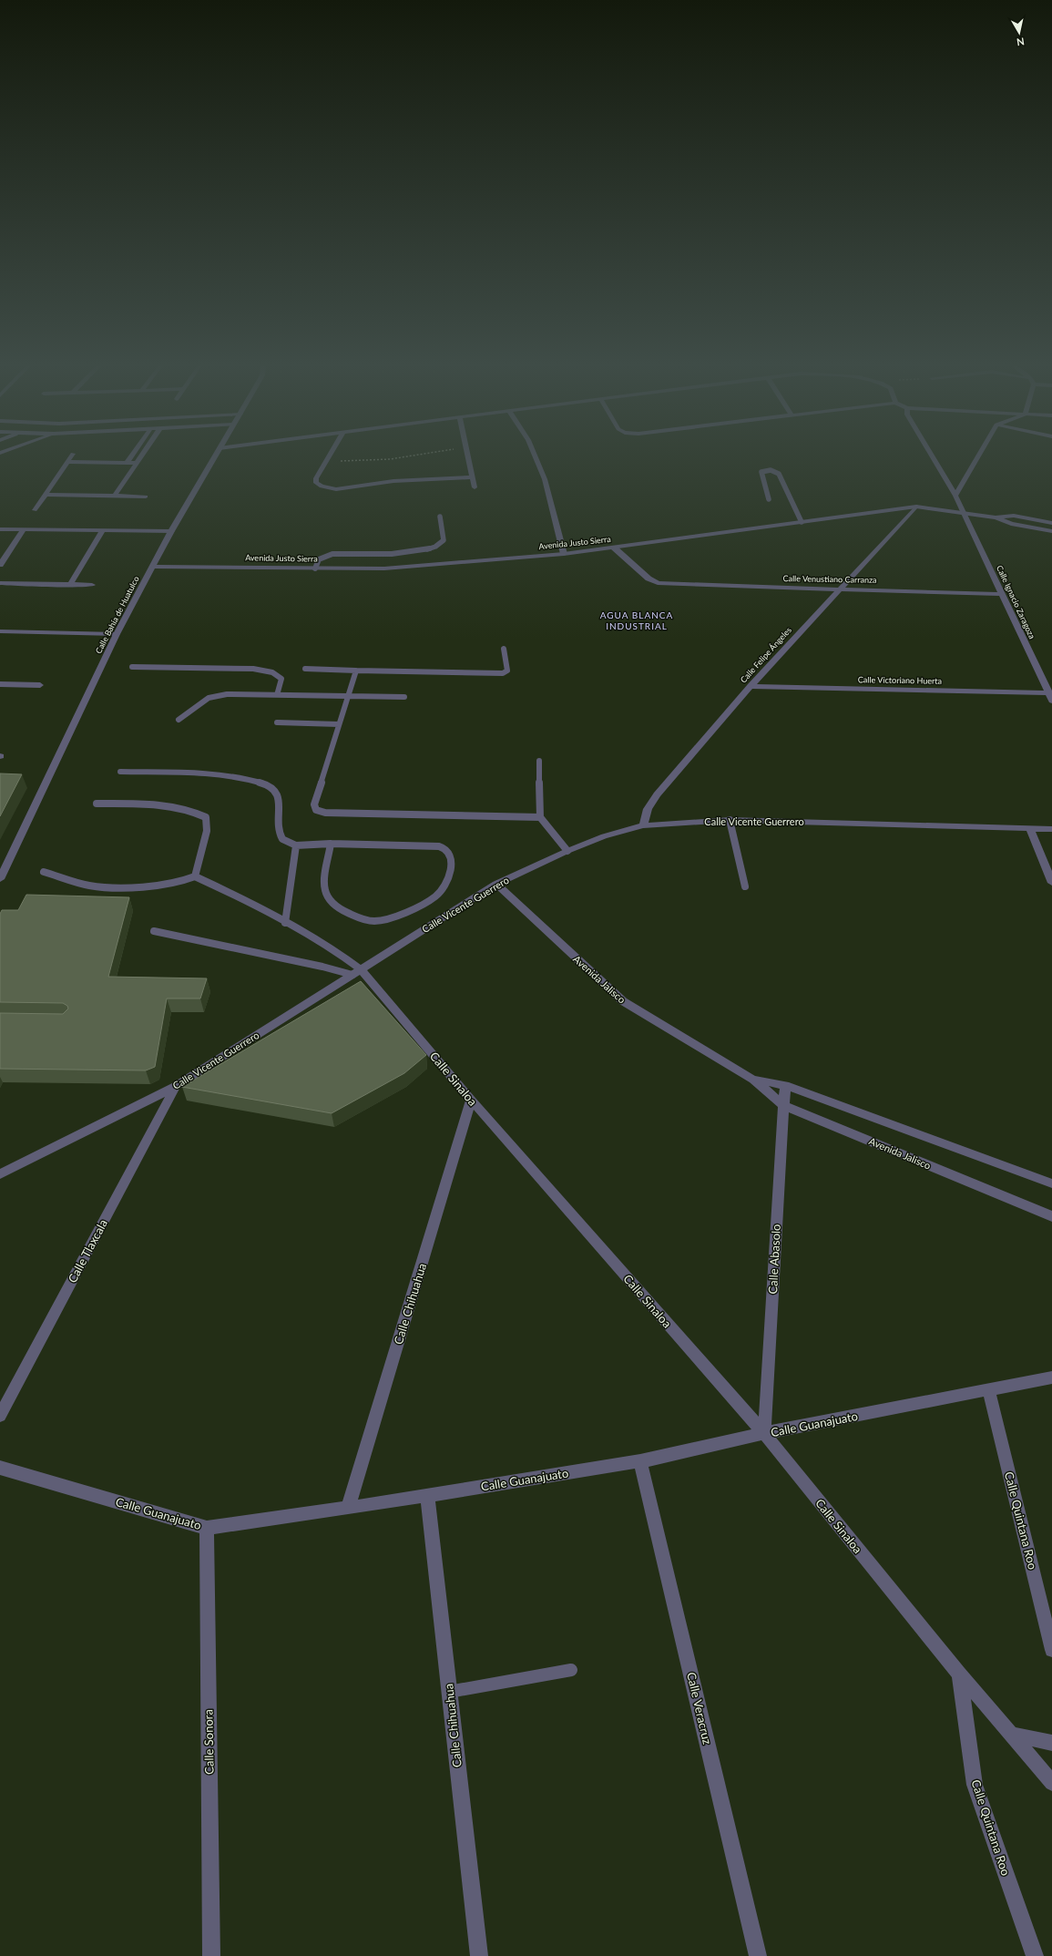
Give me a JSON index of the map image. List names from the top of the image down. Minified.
{"streets":{"street":["Avenida Justo Sierra","Calle Venustiano Carranza","Calle Ignacio Zaragoza","Calle Bahía de Huatulco","Calle Felipe Ángeles","Calle Victoriano Huerta","Calle Vicente Guerrero","Avenida Jalisco","Calle Sinaloa","Calle Tlaxcala","Calle Abasolo","Calle Chihuahua","Calle Guanajuato","Calle Quintana Roo","Calle Veracruz","Calle Sonora"]},"crossings":[["Avenida Justo Sierra","Calle Venustiano Carranza"],["Avenida Justo Sierra","Calle Ignacio Zaragoza"],["Avenida Justo Sierra","Calle Bahía de Huatulco"],["Avenida Justo Sierra","Calle Felipe Ángeles"],["Calle Venustiano Carranza","Calle Ignacio Zaragoza"],["Calle Venustiano Carranza","Calle Felipe Ángeles"],["Calle Ignacio Zaragoza","Calle Victoriano Huerta"],["Calle Felipe Ángeles","Calle Victoriano Huerta"],["Calle Felipe Ángeles","Calle Vicente Guerrero"],["Calle Vicente Guerrero","Avenida Jalisco"],["Calle Vicente Guerrero","Calle Sinaloa"],["Calle Vicente Guerrero","Calle Tlaxcala"],["Avenida Jalisco","Calle Abasolo"],["Calle Sinaloa","Calle Abasolo"],["Calle Sinaloa","Calle Chihuahua"],["Calle Sinaloa","Calle Guanajuato"],["Calle Sinaloa","Calle Quintana Roo"],["Calle Abasolo","Calle Guanajuato"],["Calle Chihuahua","Calle Guanajuato"],["Calle Guanajuato","Calle Quintana Roo"],["Calle Guanajuato","Calle Veracruz"],["Calle Guanajuato","Calle Sonora"]],"districts":["AGUA BLANCA INDUSTRIAL"],"north":"bottom"}
